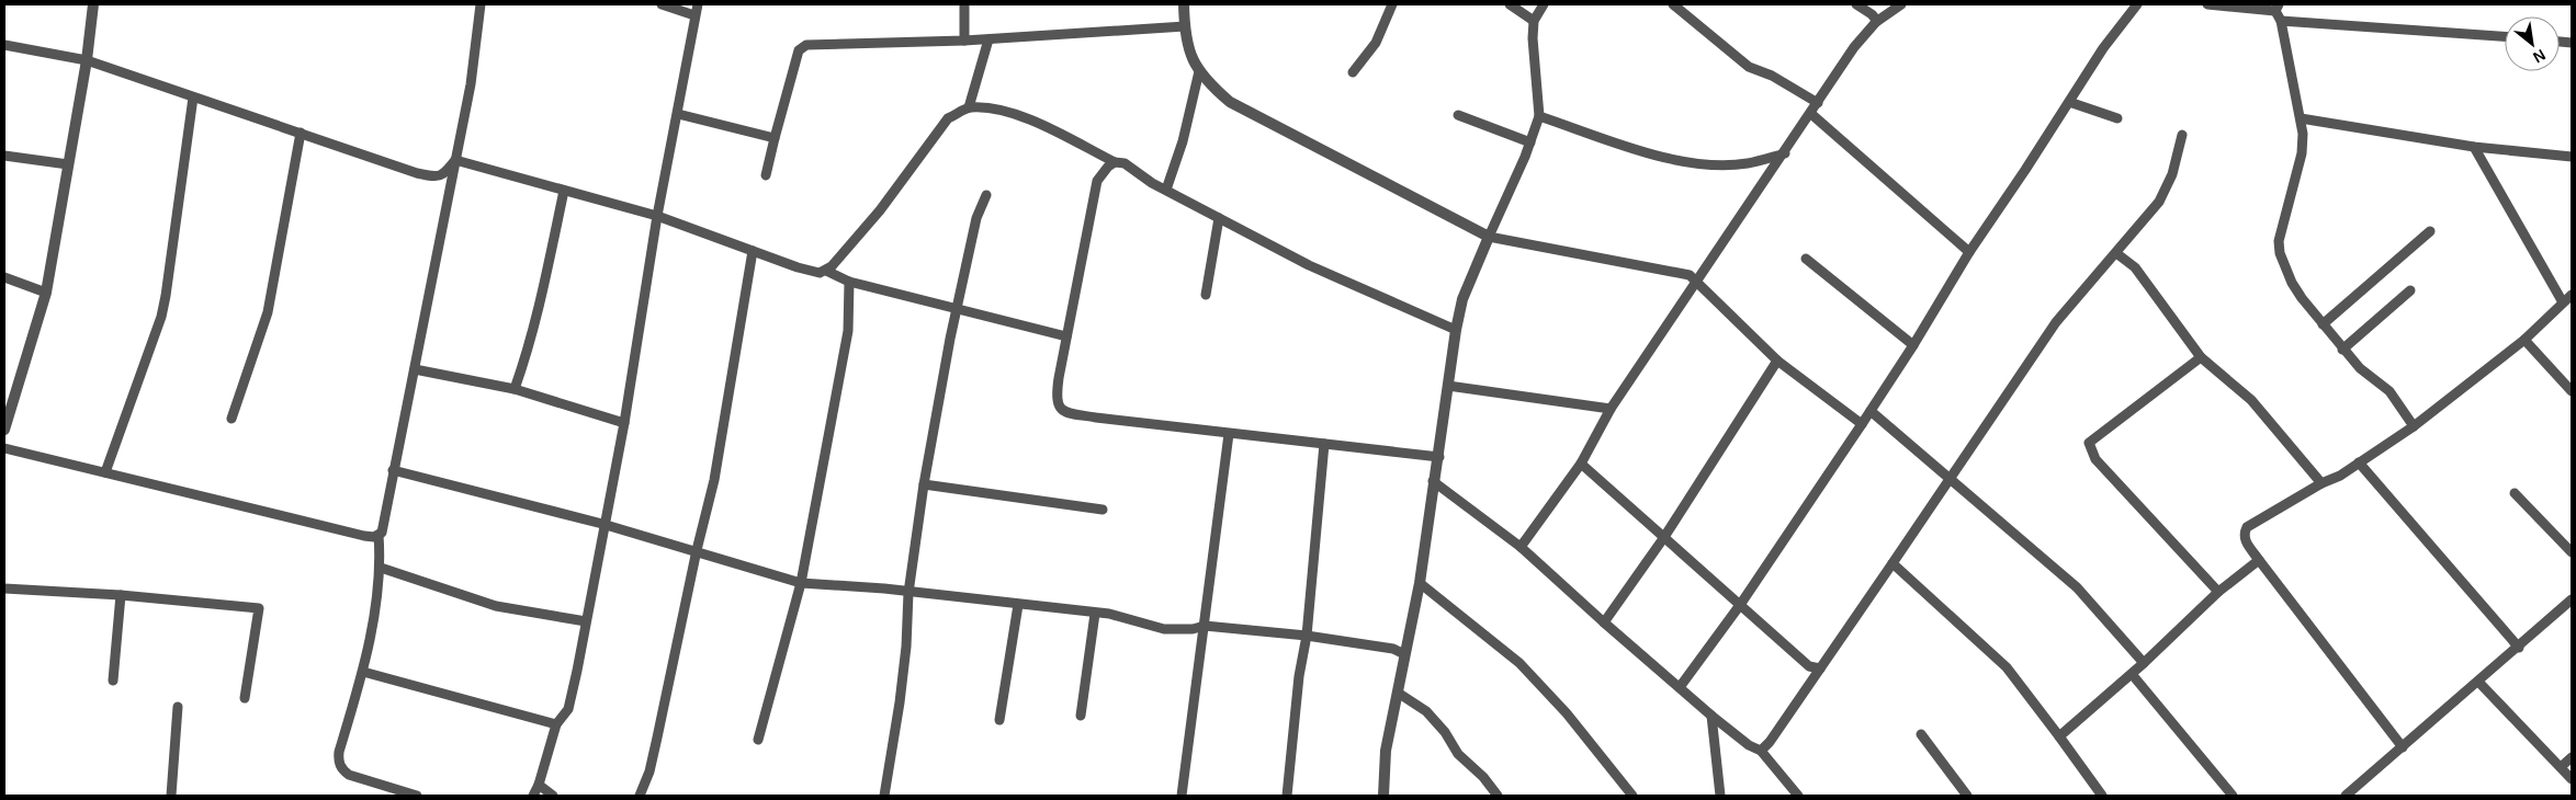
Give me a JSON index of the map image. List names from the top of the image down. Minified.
{"north":"bottom right"}
